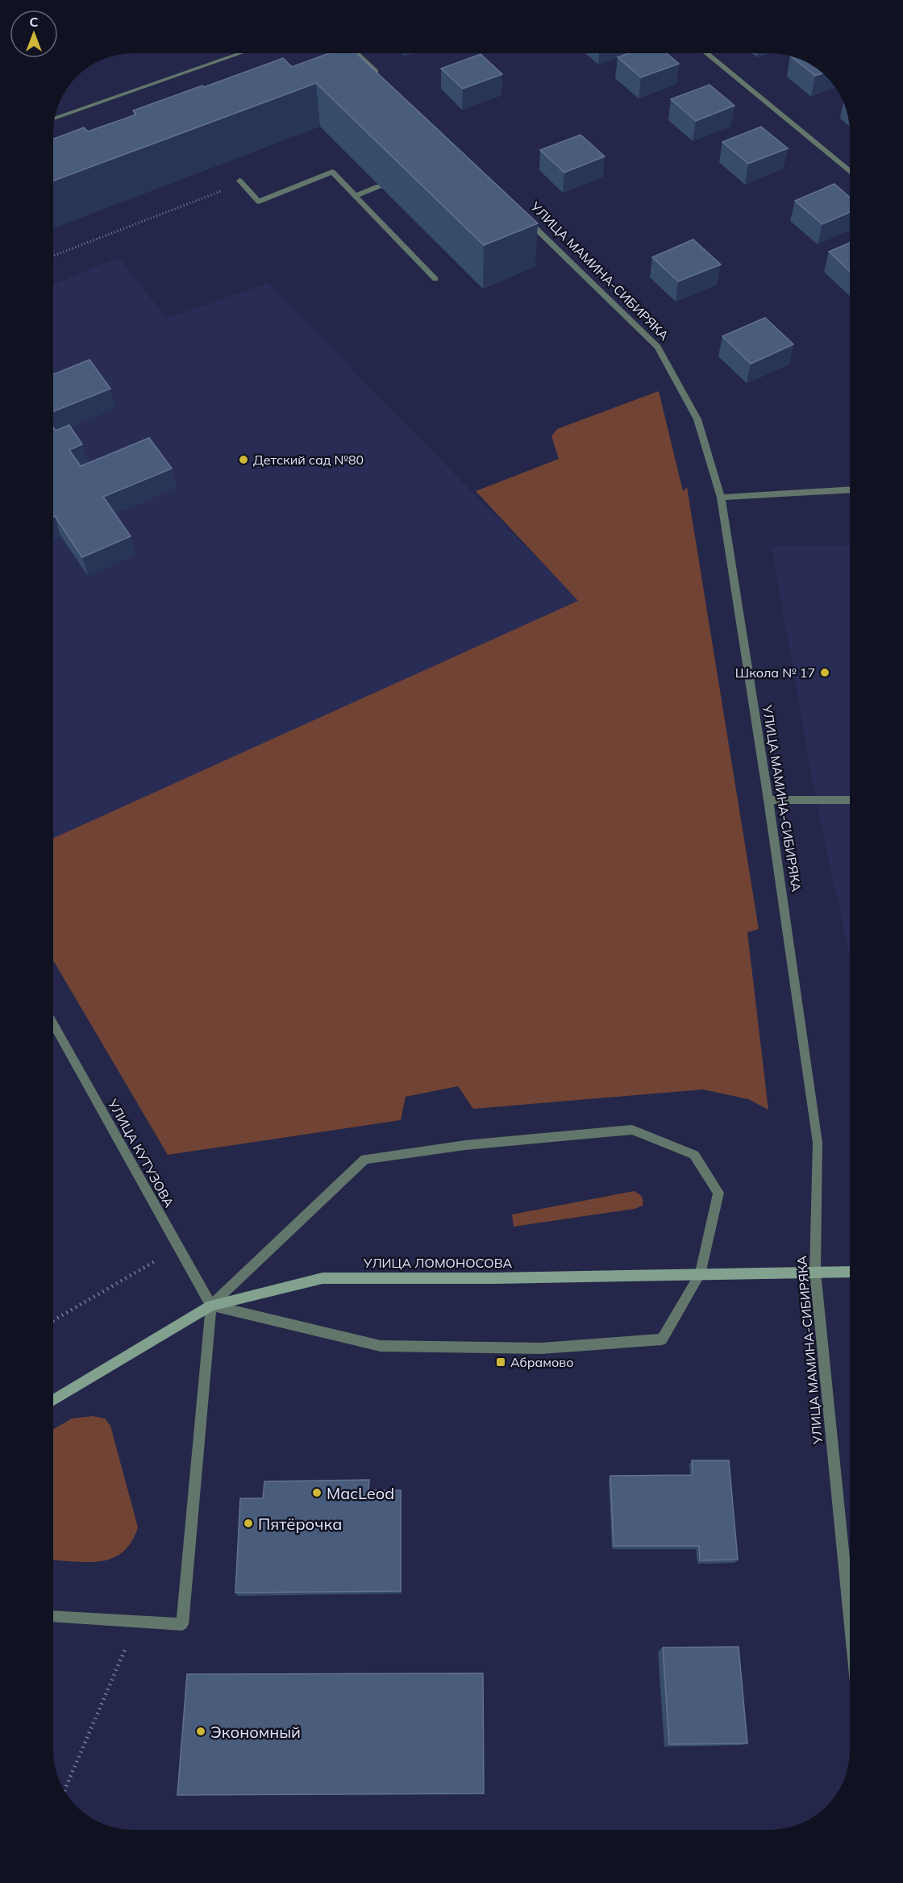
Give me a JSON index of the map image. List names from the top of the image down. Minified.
{"streets":{"street":["УЛИЦА МАМИНА-СИБИРЯКА","УЛИЦА КУТУЗОВА","УЛИЦА ЛОМОНОСОВА"]},"crossings":[["УЛИЦА МАМИНА-СИБИРЯКА","УЛИЦА ЛОМОНОСОВА"],["УЛИЦА КУТУЗОВА","УЛИЦА ЛОМОНОСОВА"]],"places":{"other":["Детский сад №80","Школа № 17","MacLeod","Пятёрочка","Экономный"],"transit":["Абрамово"]},"north":"top"}
